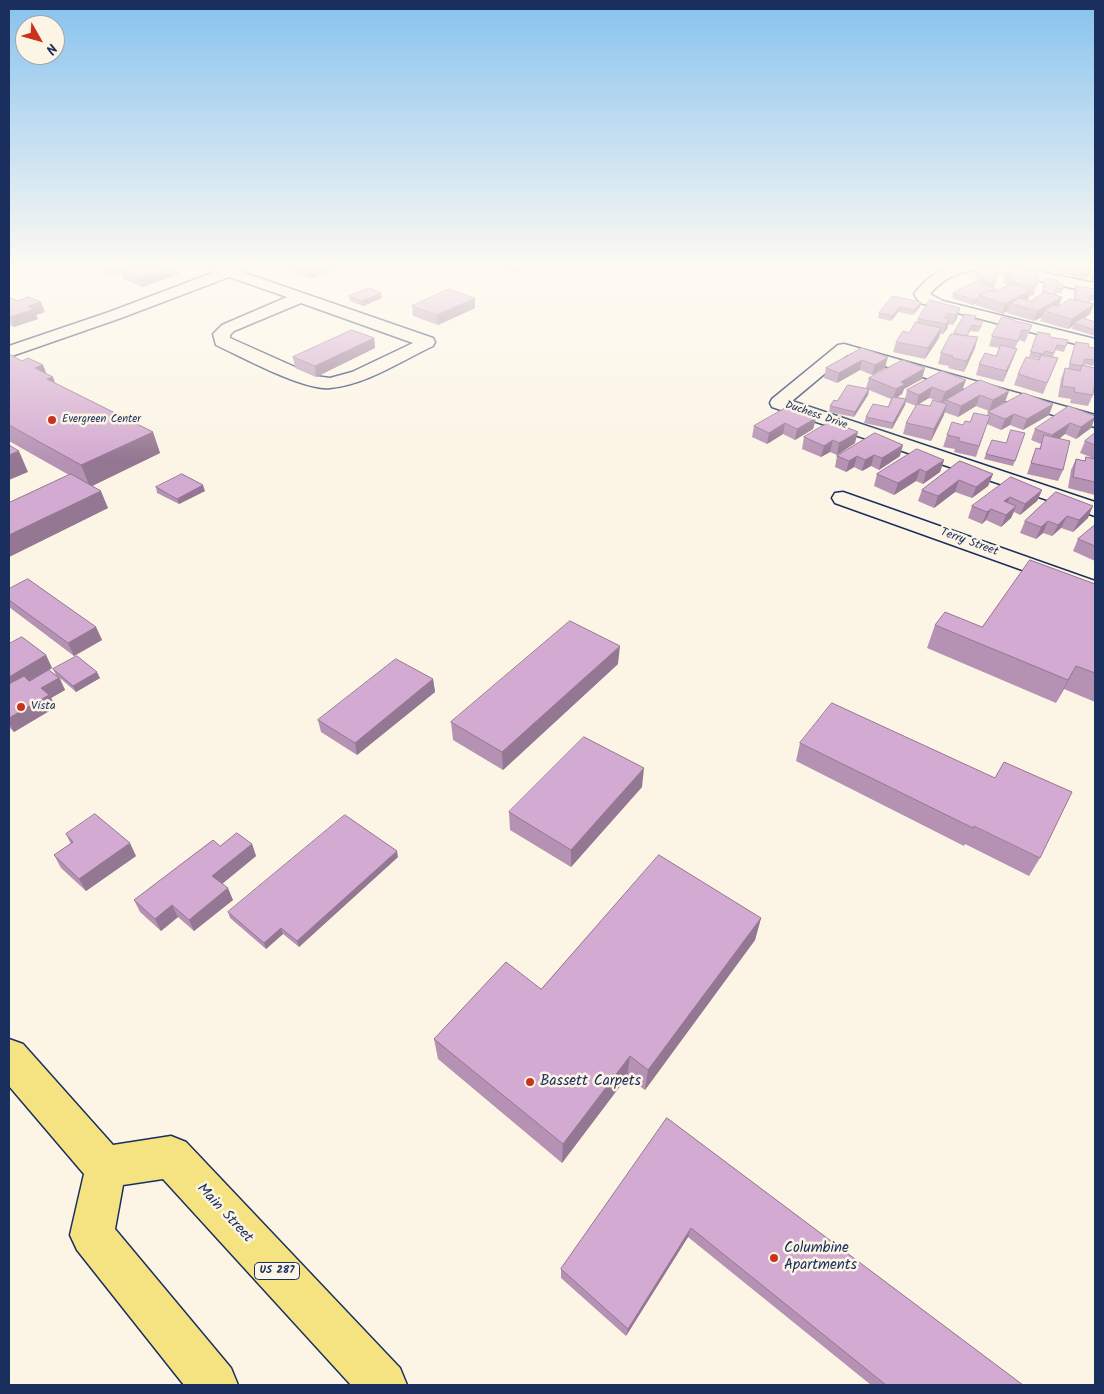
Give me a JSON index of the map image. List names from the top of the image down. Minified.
{"streets":{"highway":["Main Street","US 287"],"street":["Duchess Drive","Terry Street"]},"places":["Evergreen Center","Vista","Bassett Carpets","Columbine Apartments"],"north":"bottom right"}
